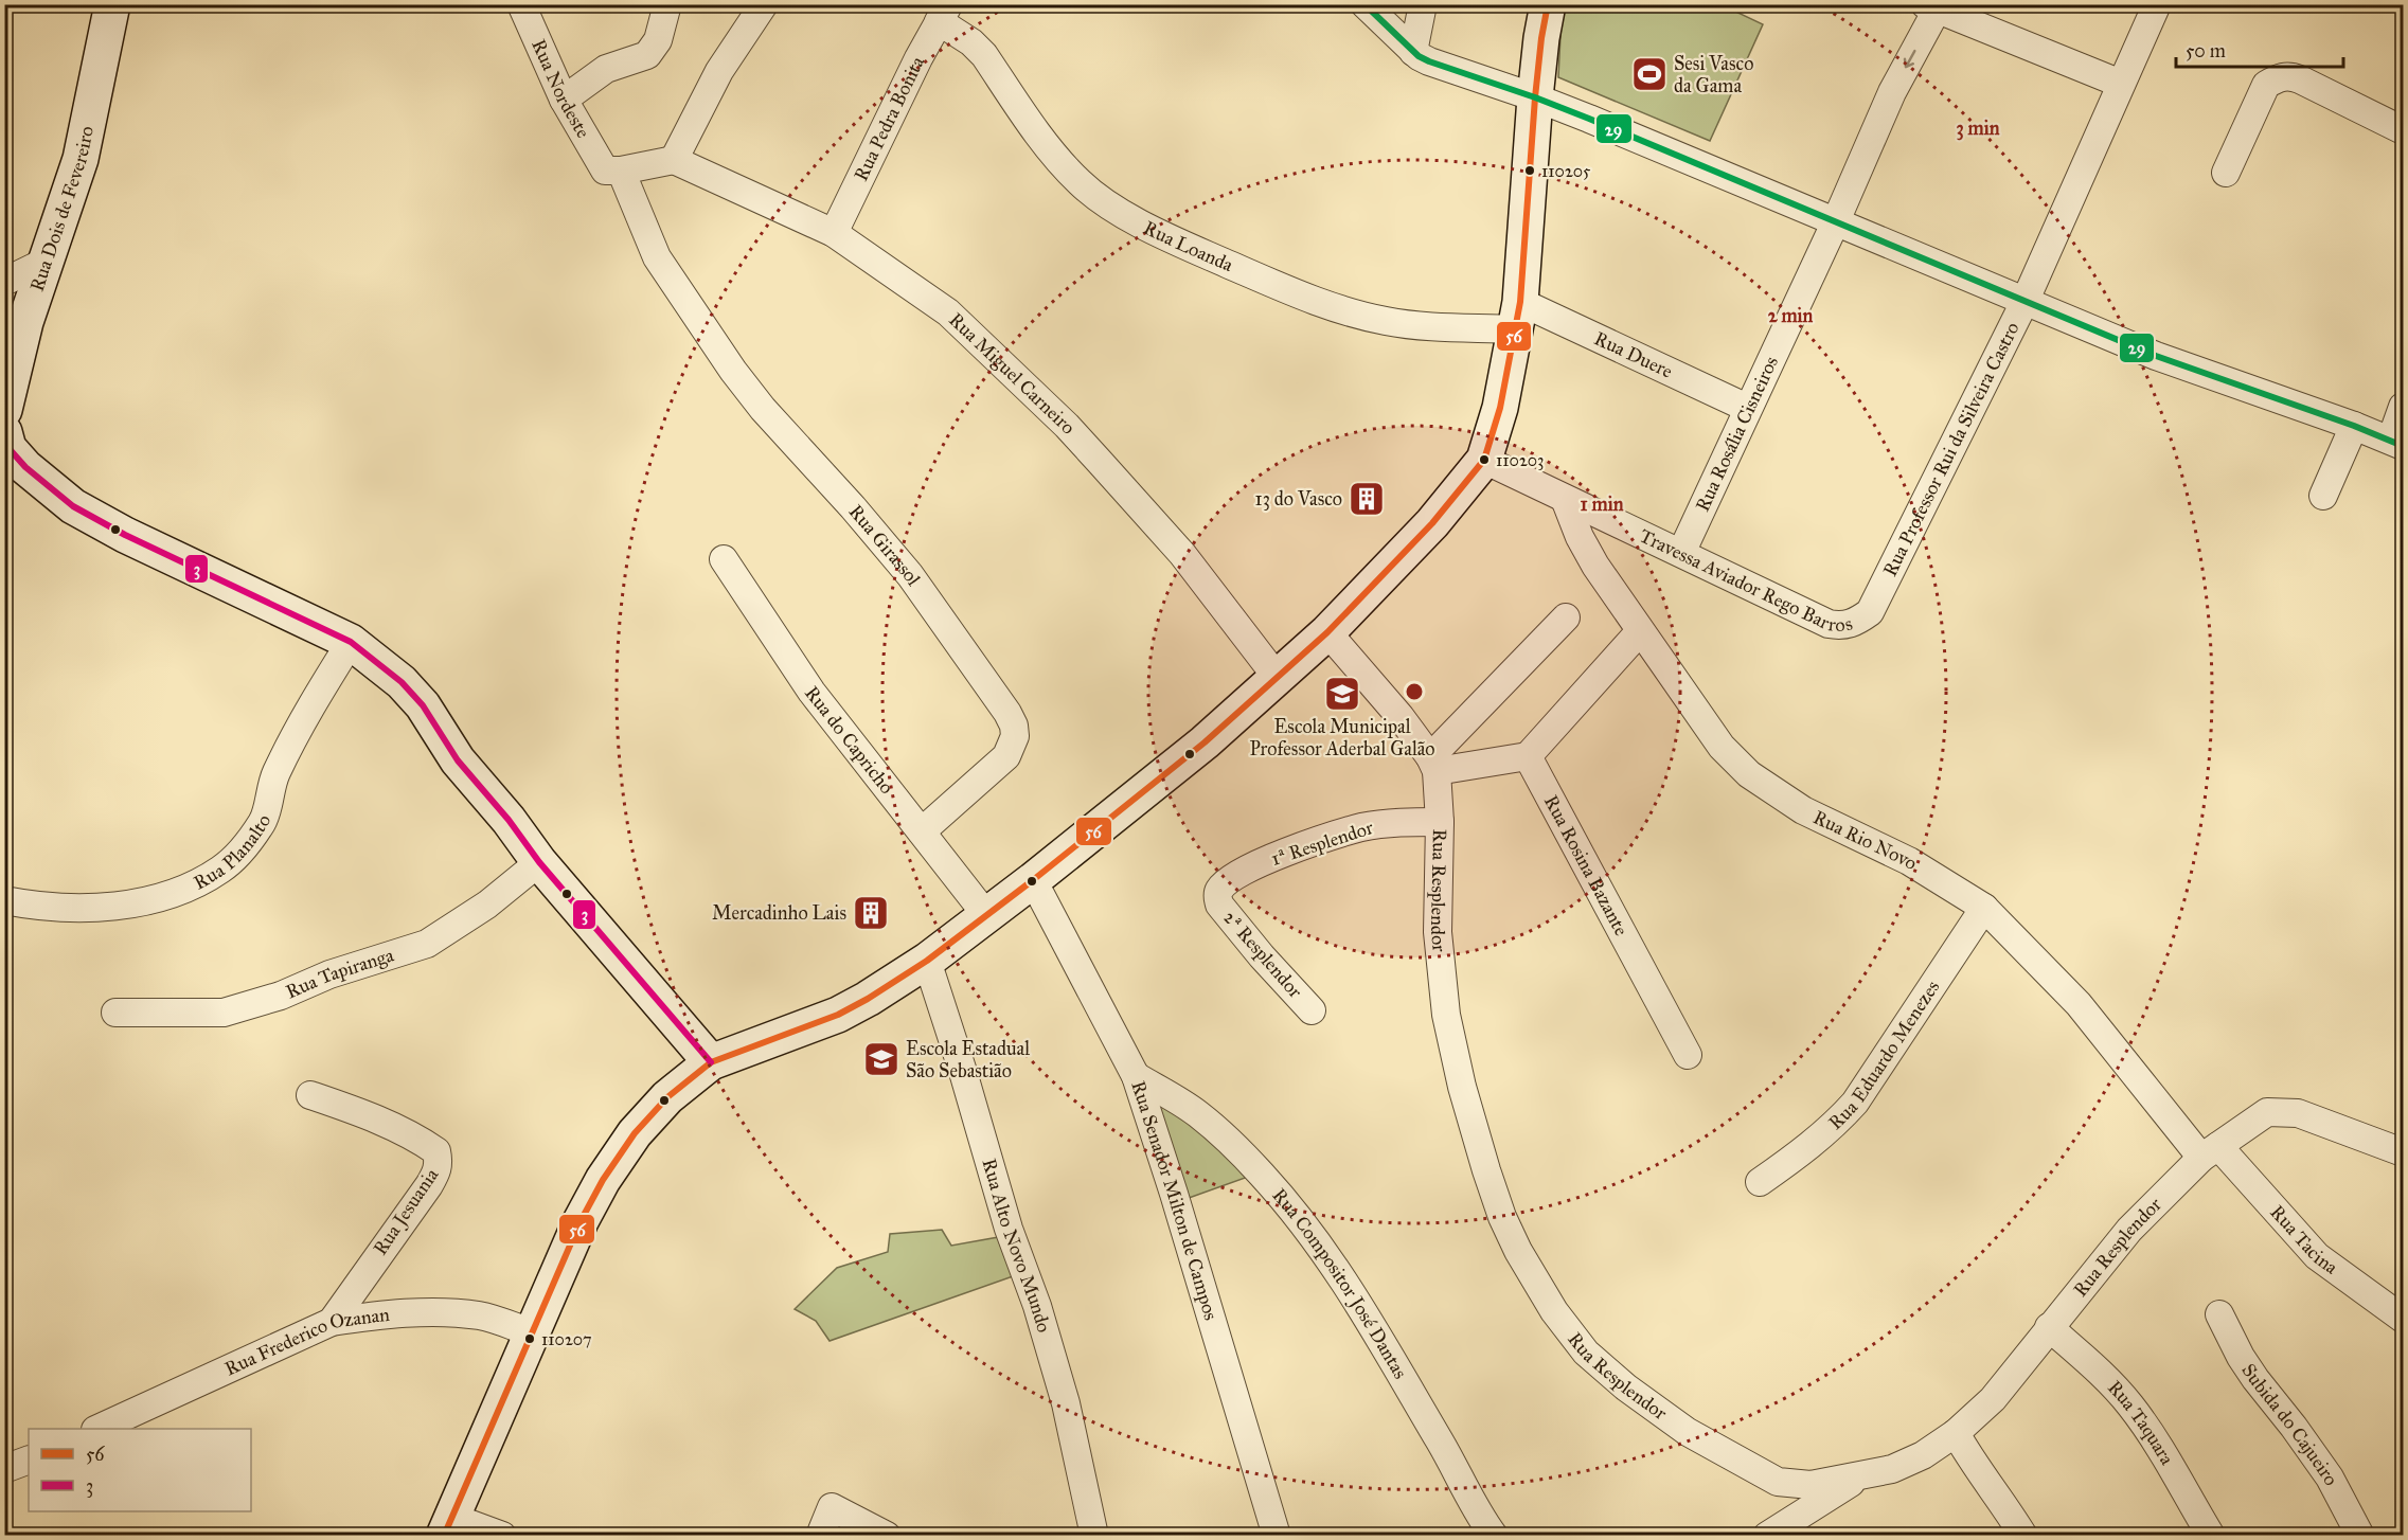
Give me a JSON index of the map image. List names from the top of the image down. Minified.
{"streets":{"main road":["Rua Dois de Fevereiro"],"street":["Rua Nordeste","Rua Pedra Bonita","Rua Loanda","Rua Duere","Rua Miguel Carneiro","Rua Rosália Cisneiros","Rua Professor Rui da Silveira Castro","Rua Girassol","Travessa Aviador Rego Barros","Rua do Capricho","Rua Rio Novo","1ª Resplendor","Rua Planalto","Rua Rosina Bazante","Rua Resplendor","2ª Resplendor","Rua Tapiranga","Rua Eduardo Menezes","Rua Senador Milton de Campos","Rua Jesuania","Rua Tacina","Rua Alto Novo Mundo","Rua Compositor José Dantas","Rua Frederico Ozanan","Rua Taquara","Subida do Cajueiro"]},"crossings":[["Rua Nordeste","Rua Girassol"],["Rua Pedra Bonita","Rua Loanda"],["Rua Pedra Bonita","Rua Miguel Carneiro"],["Rua Loanda","Rua Duere"],["Rua Duere","Rua Rosália Cisneiros"],["Rua Rosália Cisneiros","Travessa Aviador Rego Barros"],["Rua Professor Rui da Silveira Castro","Travessa Aviador Rego Barros"],["Rua Girassol","Rua do Capricho"],["Travessa Aviador Rego Barros","Rua Rio Novo"],["Rua Rio Novo","Rua Resplendor"],["Rua Rio Novo","Rua Eduardo Menezes"],["Rua Rio Novo","Rua Tacina"],["1ª Resplendor","Rua Resplendor"],["1ª Resplendor","2ª Resplendor"],["Rua Resplendor","Rua Tacina"],["Rua Resplendor","Rua Taquara"],["Rua Senador Milton de Campos","Rua Compositor José Dantas"],["Rua Jesuania","Rua Frederico Ozanan"]],"one_way":["Rua Rosália Cisneiros"],"places":{"sports":["Sesi Vasco da Gama"],"other":["110205","110203","110207"],"building":["13 do Vasco","Mercadinho Lais"],"school or university":["Escola Municipal Professor Aderbal Galão","Escola Estadual São Sebastião"]},"lines":["transit line 56","transit line 29","transit line 3"],"legend":["56","3"],"scale_bar":"50 m","rings":["3 min","2 min","1 min"]}
